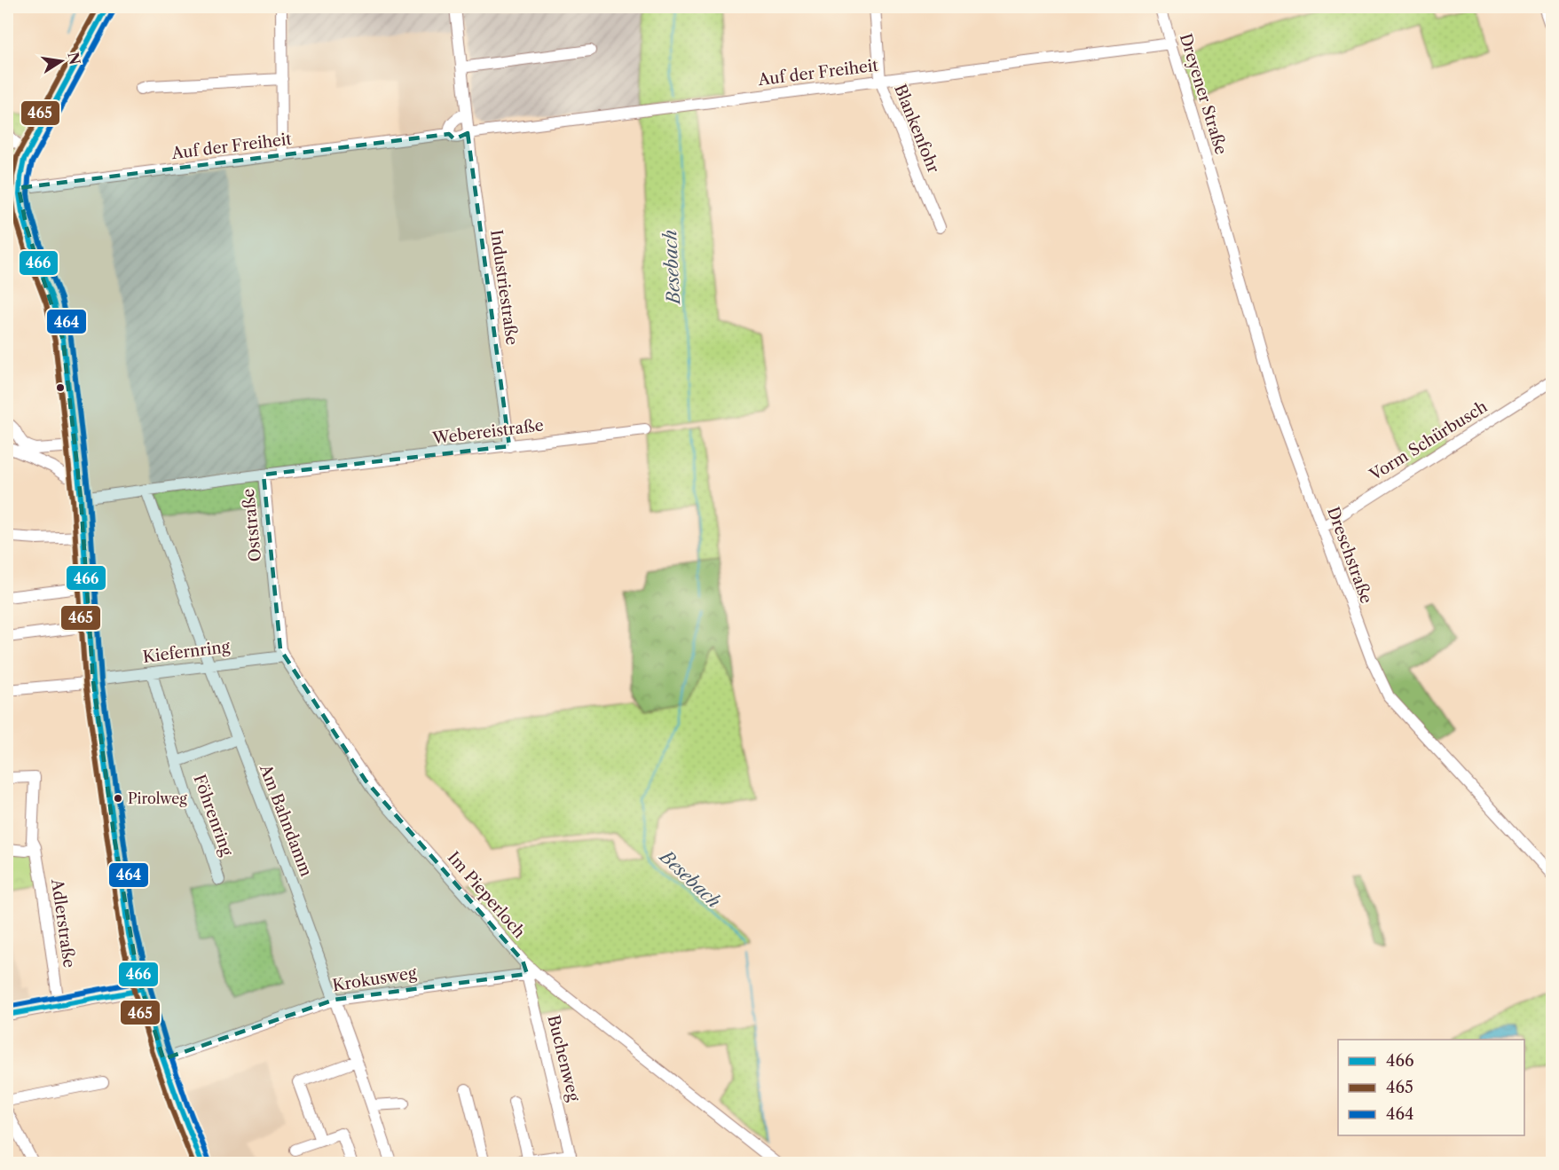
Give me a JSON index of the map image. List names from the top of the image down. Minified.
{"streets":{"street":["Auf der Freiheit","Dreyener Straße","Blankenfohr","Industriestraße","Webereistraße","Vorm Schürbusch","Oststraße","Dreschstraße","Kiefernring","Föhrenring","Am Bahndamm","Im Pieperloch","Adlerstraße","Krokusweg","Buchenweg"]},"crossings":[["Auf der Freiheit","Dreyener Straße"],["Auf der Freiheit","Blankenfohr"],["Auf der Freiheit","Industriestraße"],["Dreyener Straße","Dreschstraße"],["Industriestraße","Webereistraße"],["Webereistraße","Oststraße"],["Webereistraße","Am Bahndamm"],["Vorm Schürbusch","Dreschstraße"],["Oststraße","Im Pieperloch"],["Kiefernring","Föhrenring"],["Kiefernring","Am Bahndamm"],["Kiefernring","Im Pieperloch"],["Föhrenring","Am Bahndamm"],["Am Bahndamm","Krokusweg"],["Im Pieperloch","Buchenweg"],["Krokusweg","Buchenweg"]],"water":["Besebach"],"places":["Pirolweg"],"lines":["transit line 466","transit line 465","transit line 464"],"legend":["466","465","464"],"north":"right"}
